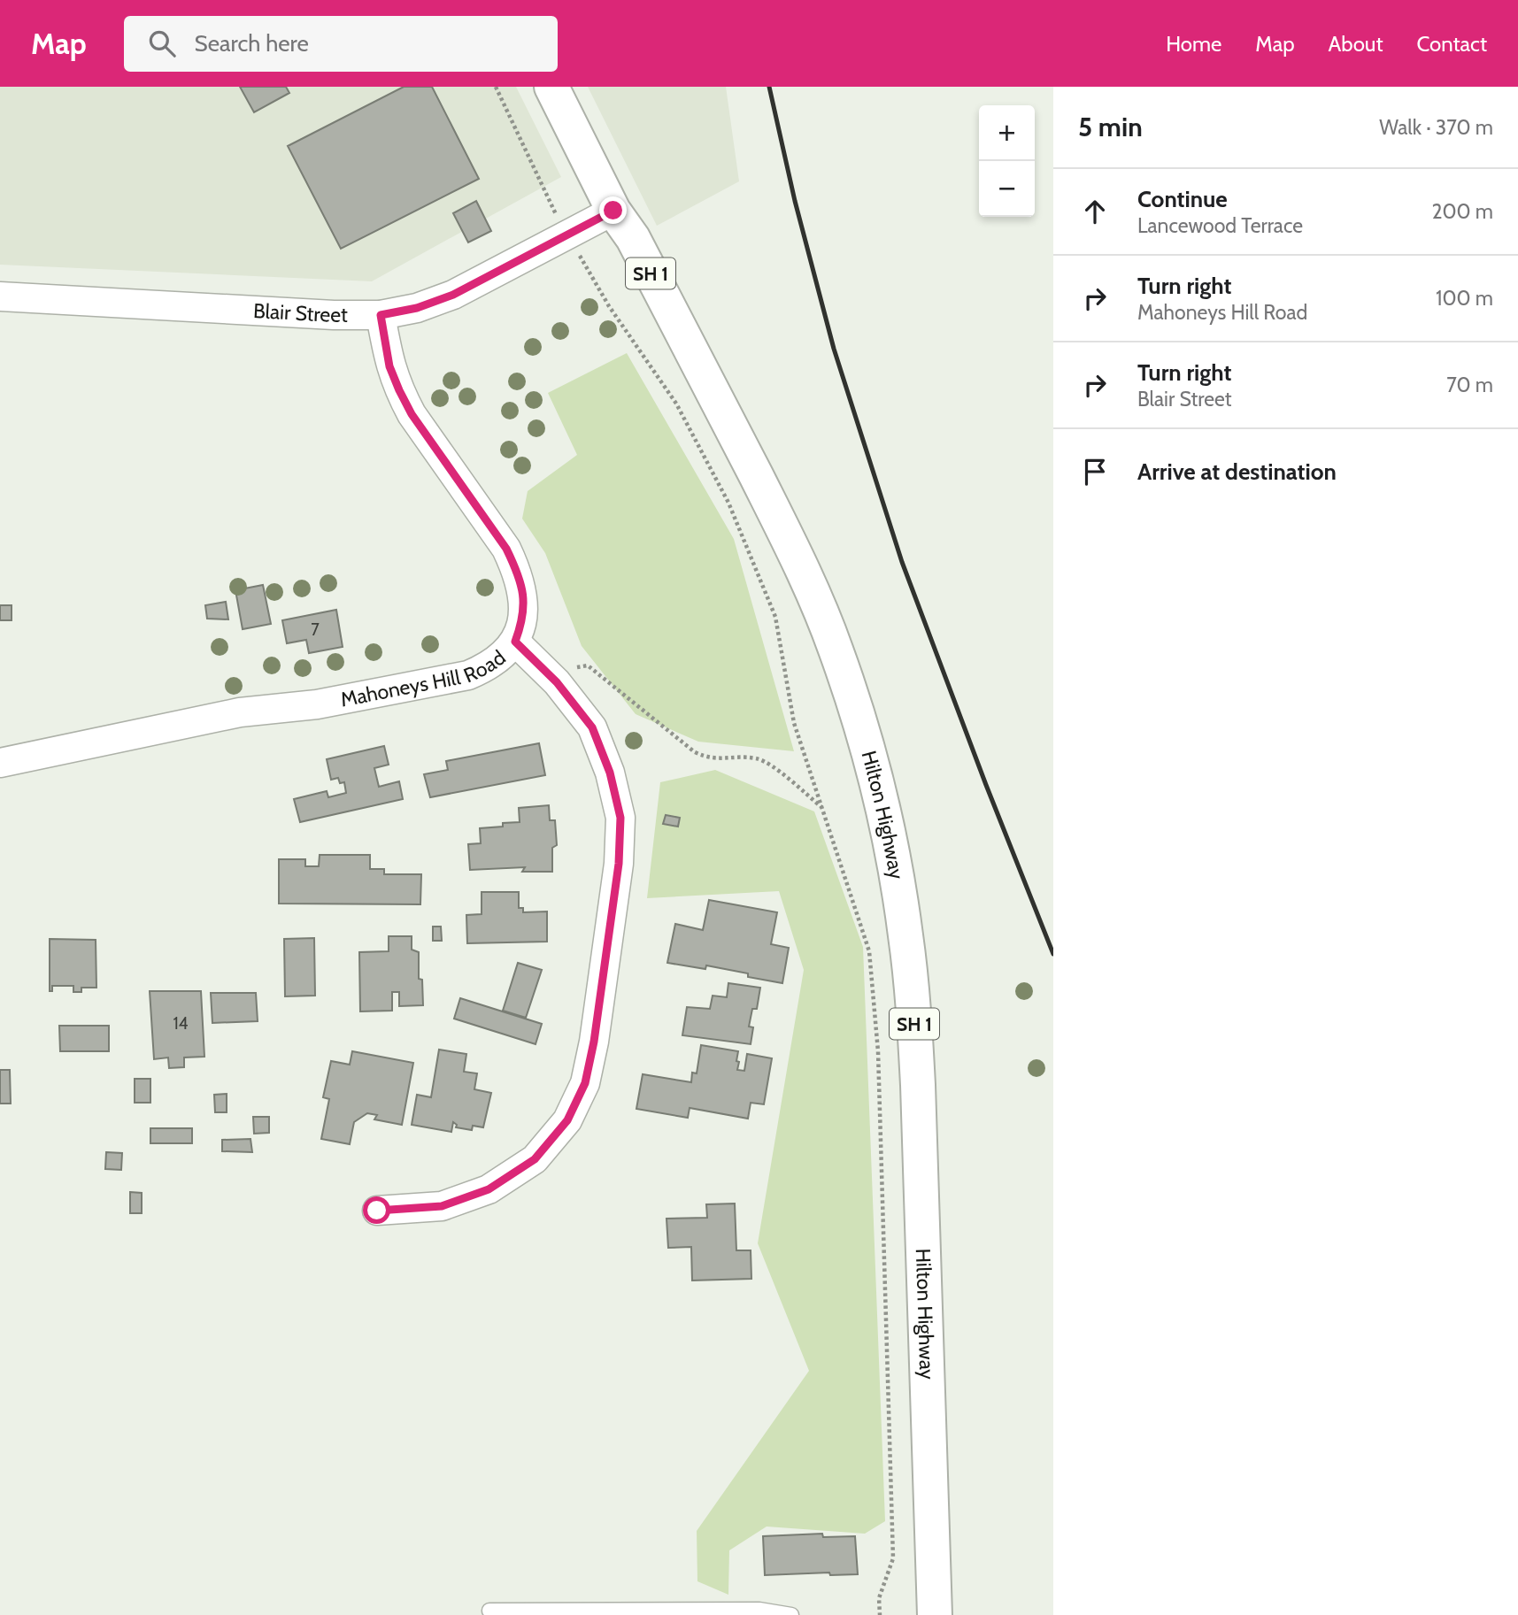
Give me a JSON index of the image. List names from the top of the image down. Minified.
{"streets":{"highway":["SH 1","Hilton Highway"],"street":["Blair Street","Mahoneys Hill Road"]},"crossings":[["Blair Street","Mahoneys Hill Road"],["Blair Street","Hilton Highway"]],"house_numbers":["7","14"],"page":{"header":"Map","search":"Search here","nav":["Home","Map","About","Contact"],"heading":["5 min","Walk · 370 m"],"map_buttons":["+","−"],"list":[["Continue","Lancewood Terrace","200 m"],["Turn right","Mahoneys Hill Road","100 m"],["Turn right","Blair Street","70 m"],"Arrive at destination"]}}
